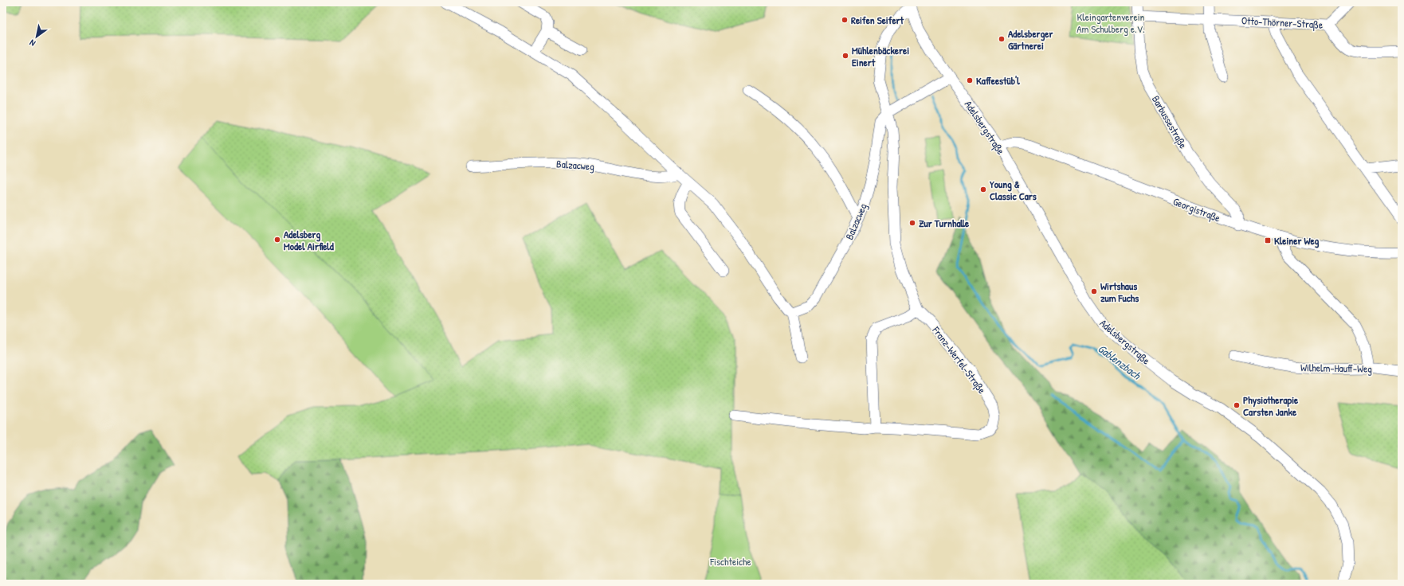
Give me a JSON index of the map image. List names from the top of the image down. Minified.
{"streets":{"street":["Otto-Thörner-Straße","Barbussestraße","Adelsbergstraße","Balzacweg","Georgistraße","Franz-Werfel-Straße","Wilhelm-Hauff-Weg"]},"crossings":[["Otto-Thörner-Straße","Barbussestraße"],["Barbussestraße","Georgistraße"],["Adelsbergstraße","Balzacweg"],["Adelsbergstraße","Georgistraße"],["Balzacweg","Franz-Werfel-Straße"]],"water":["Gablenzbach"],"parks":["Kleingartenverein Am Schulberg e.V.","Fischteiche"],"places":{"other":["Reifen Seifert","Adelsberger Gärtnerei","Mühlenbäckerei Einert","Kaffeestüb'l","Young & Classic Cars","Zur Turnhalle","Adelsberg Model Airfield","Wirtshaus zum Fuchs","Physiotherapie Carsten Janke"],"transit":["Kleiner Weg"]},"north":"bottom left"}
